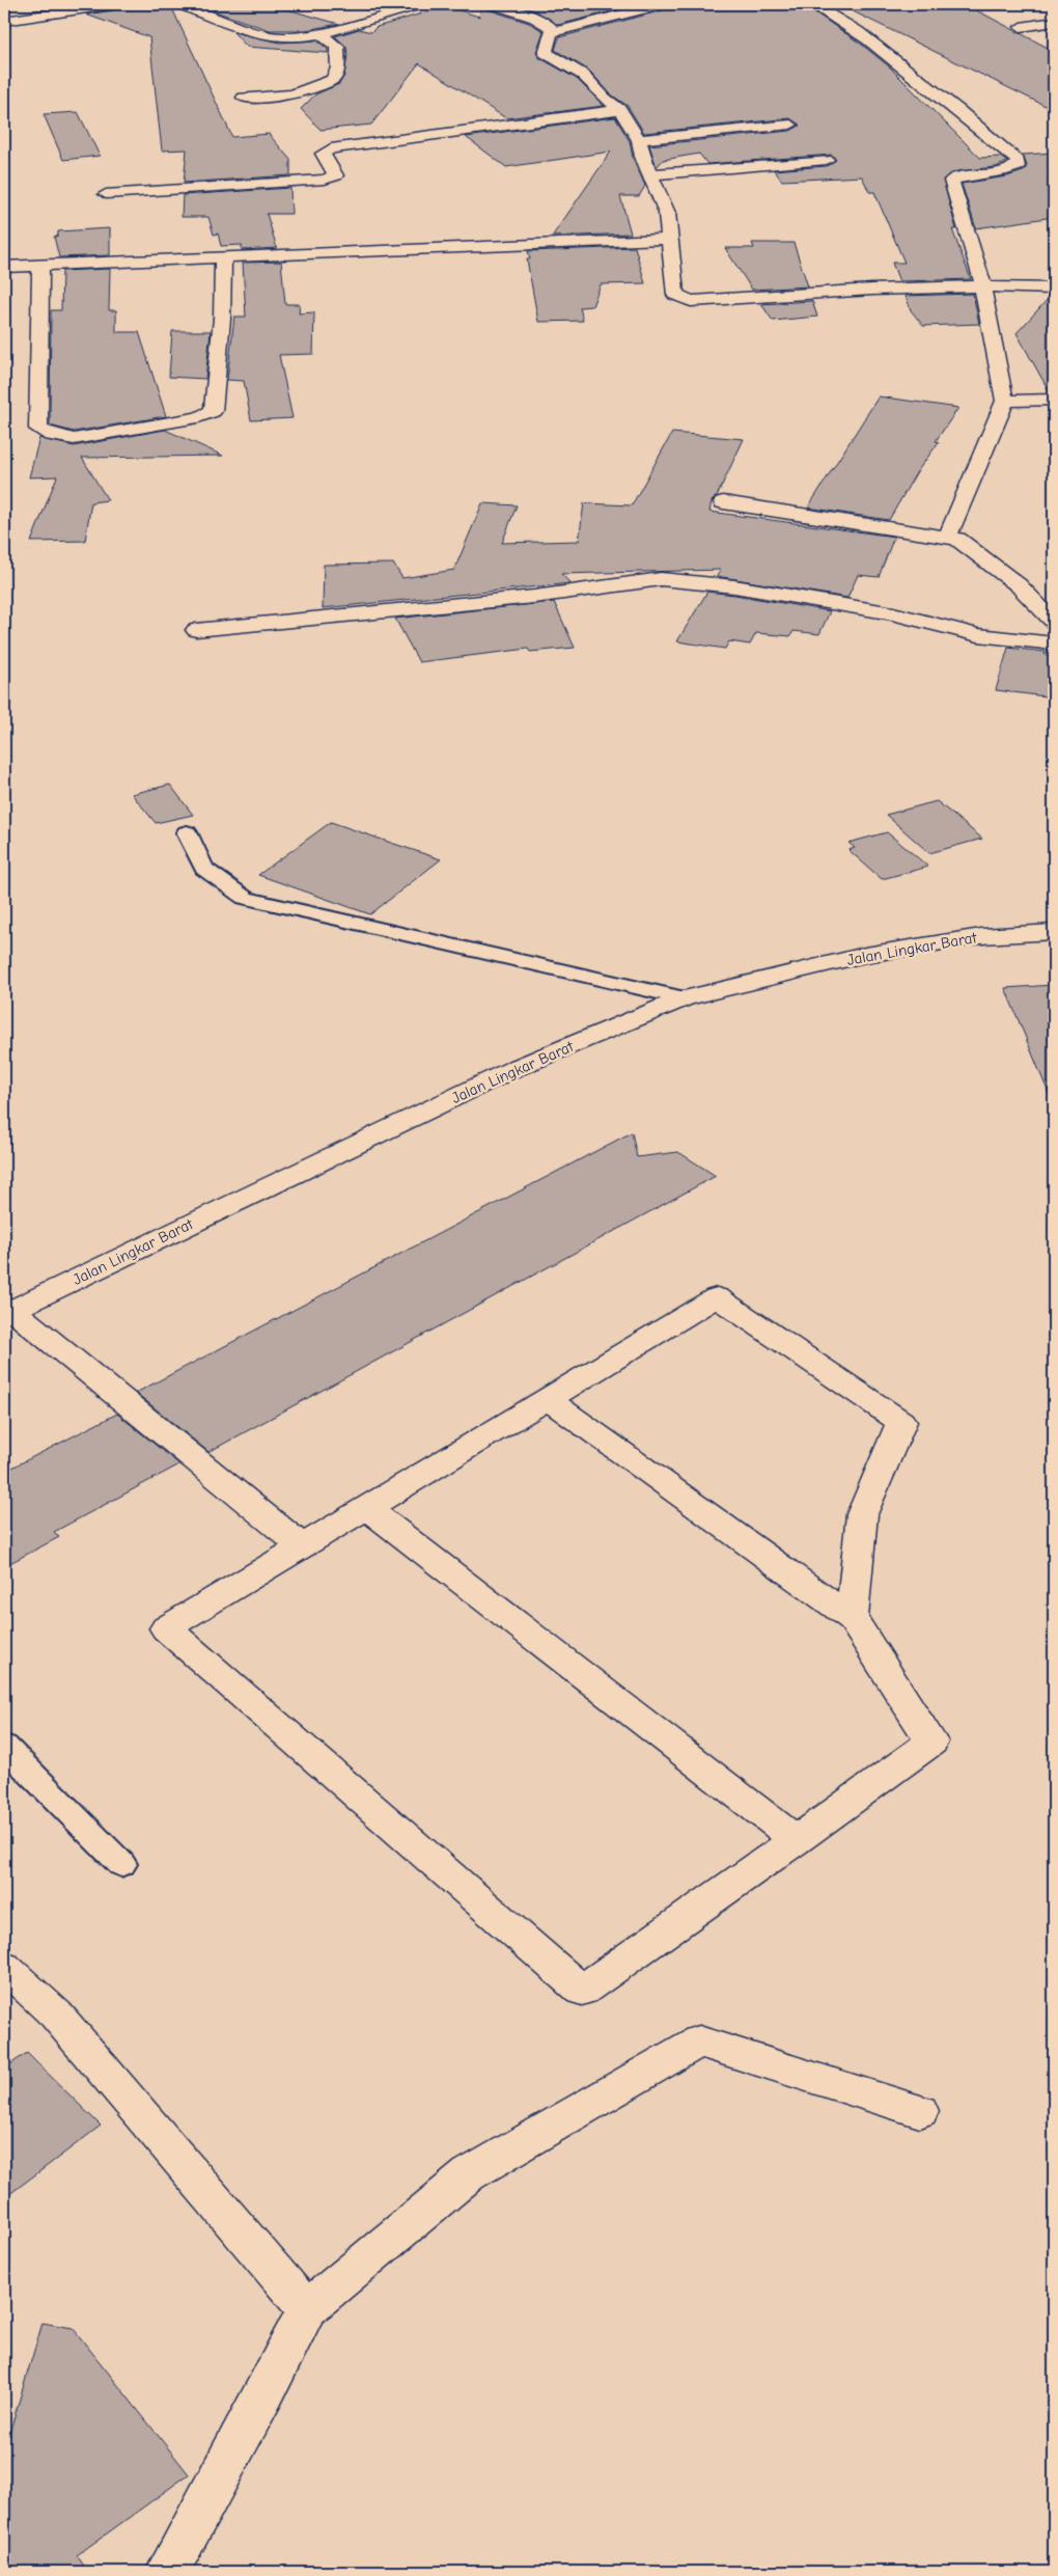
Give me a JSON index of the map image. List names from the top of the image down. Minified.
{"streets":{"main road":["Jalan Lingkar Barat"]}}
